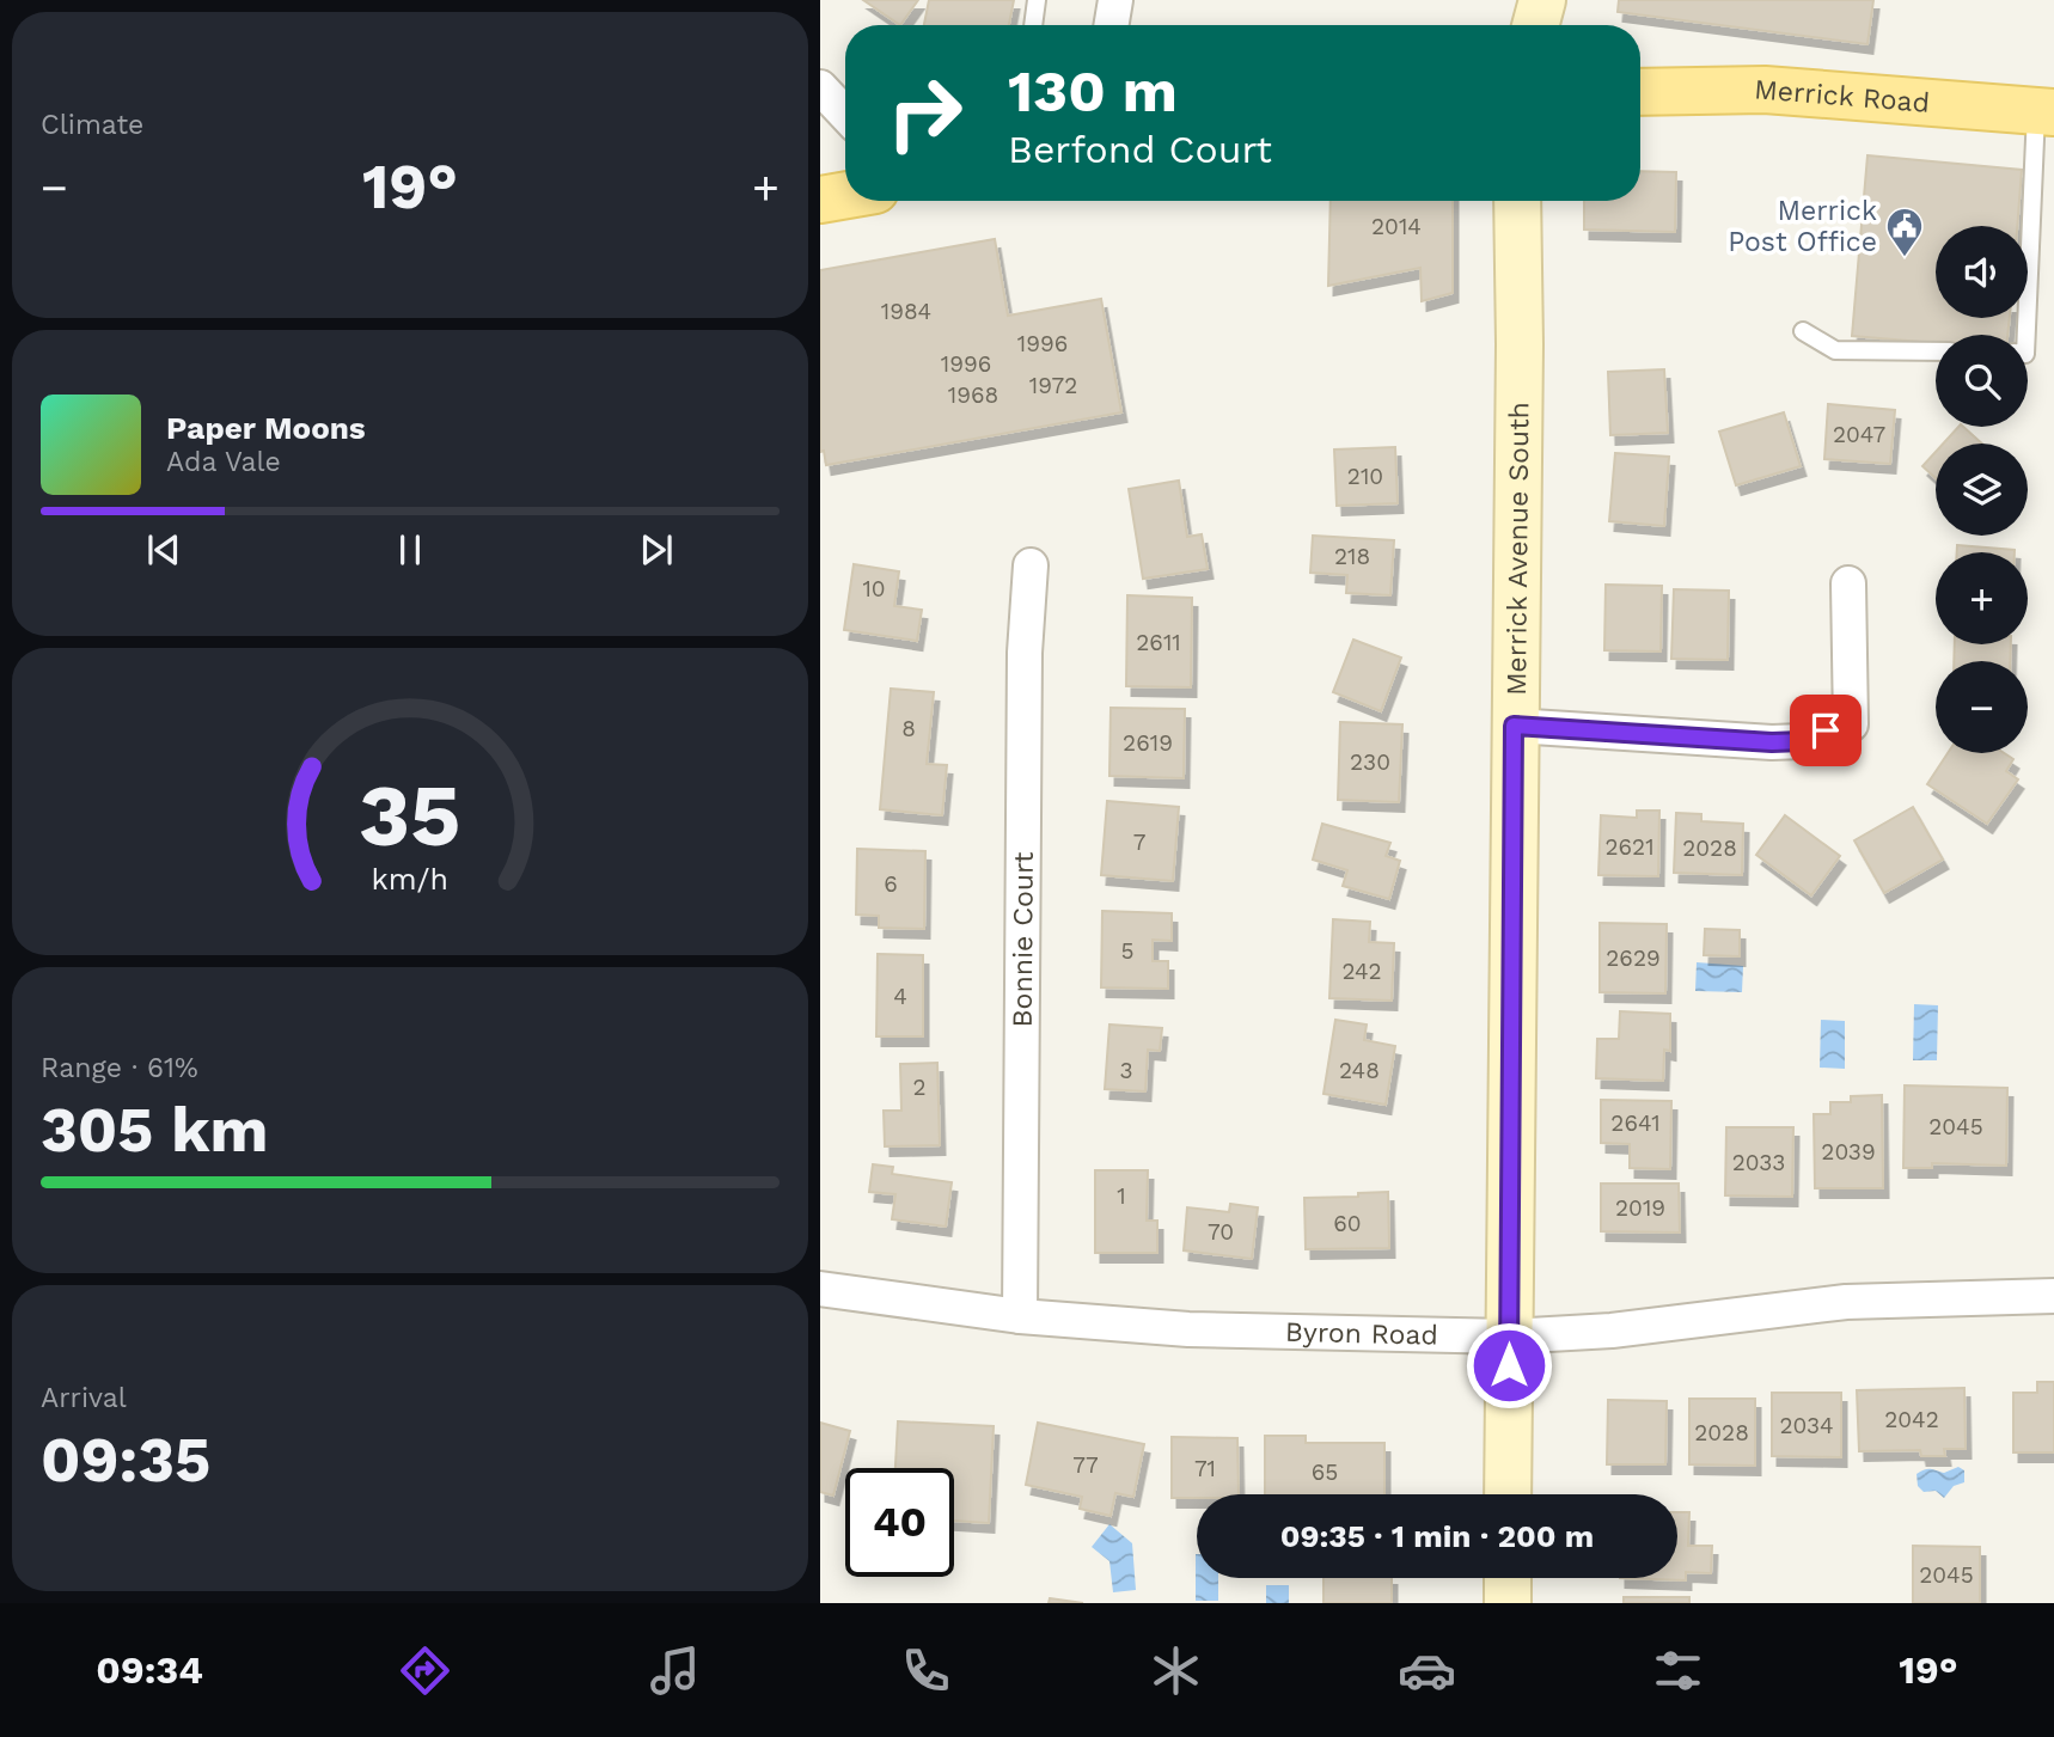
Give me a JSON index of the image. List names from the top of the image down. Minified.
{"streets":{"main road":["Merrick Road"],"street":["Merrick Avenue South","Bonnie Court","Byron Road"]},"crossings":[["Merrick Avenue South","Byron Road"],["Bonnie Court","Byron Road"]],"places":{"public building":["Merrick Post Office"]},"house_numbers":["2014","1984","1996","1996","1972","1968","2047","210","218","10","2611","8","2619","230","7","2621","2028","6","5","2629","242","4","3","248","2","2641","2045","2039","2033","1","2019","60","70","2042","2034","2028","77","71","65","2045"],"page":{"tile":["Climate",["Range · 61%","305 km"],["Arrival","09:35"]],"turn":["130 m","Berfond Court"],"heat":["−","19°","+"],"map_buttons":["+","−"],"song":["Paper Moons","Ada Vale"],"limit":"40","trip":"09:35 · 1 min · 200 m","tabs":["09:34","19°"],"gauge":["35","km/h"]}}
